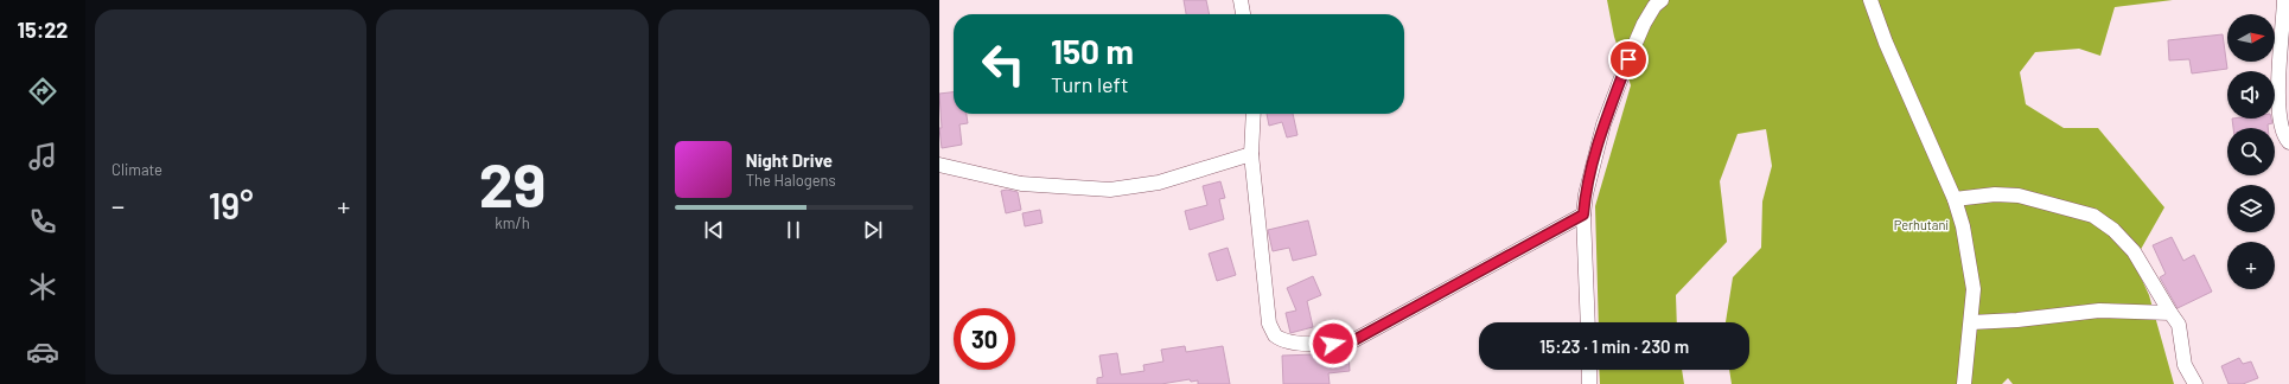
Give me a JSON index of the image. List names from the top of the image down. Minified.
{"parks":["Perhutani"],"north":"right","page":{"tabs":"15:22","tile":["Climate",["29","km/h"]],"map_buttons":"+","turn":["150 m","Turn left"],"song":["Night Drive","The Halogens"],"heat":["−","19°","+"],"limit":"30","trip":"15:23 · 1 min · 230 m"}}
